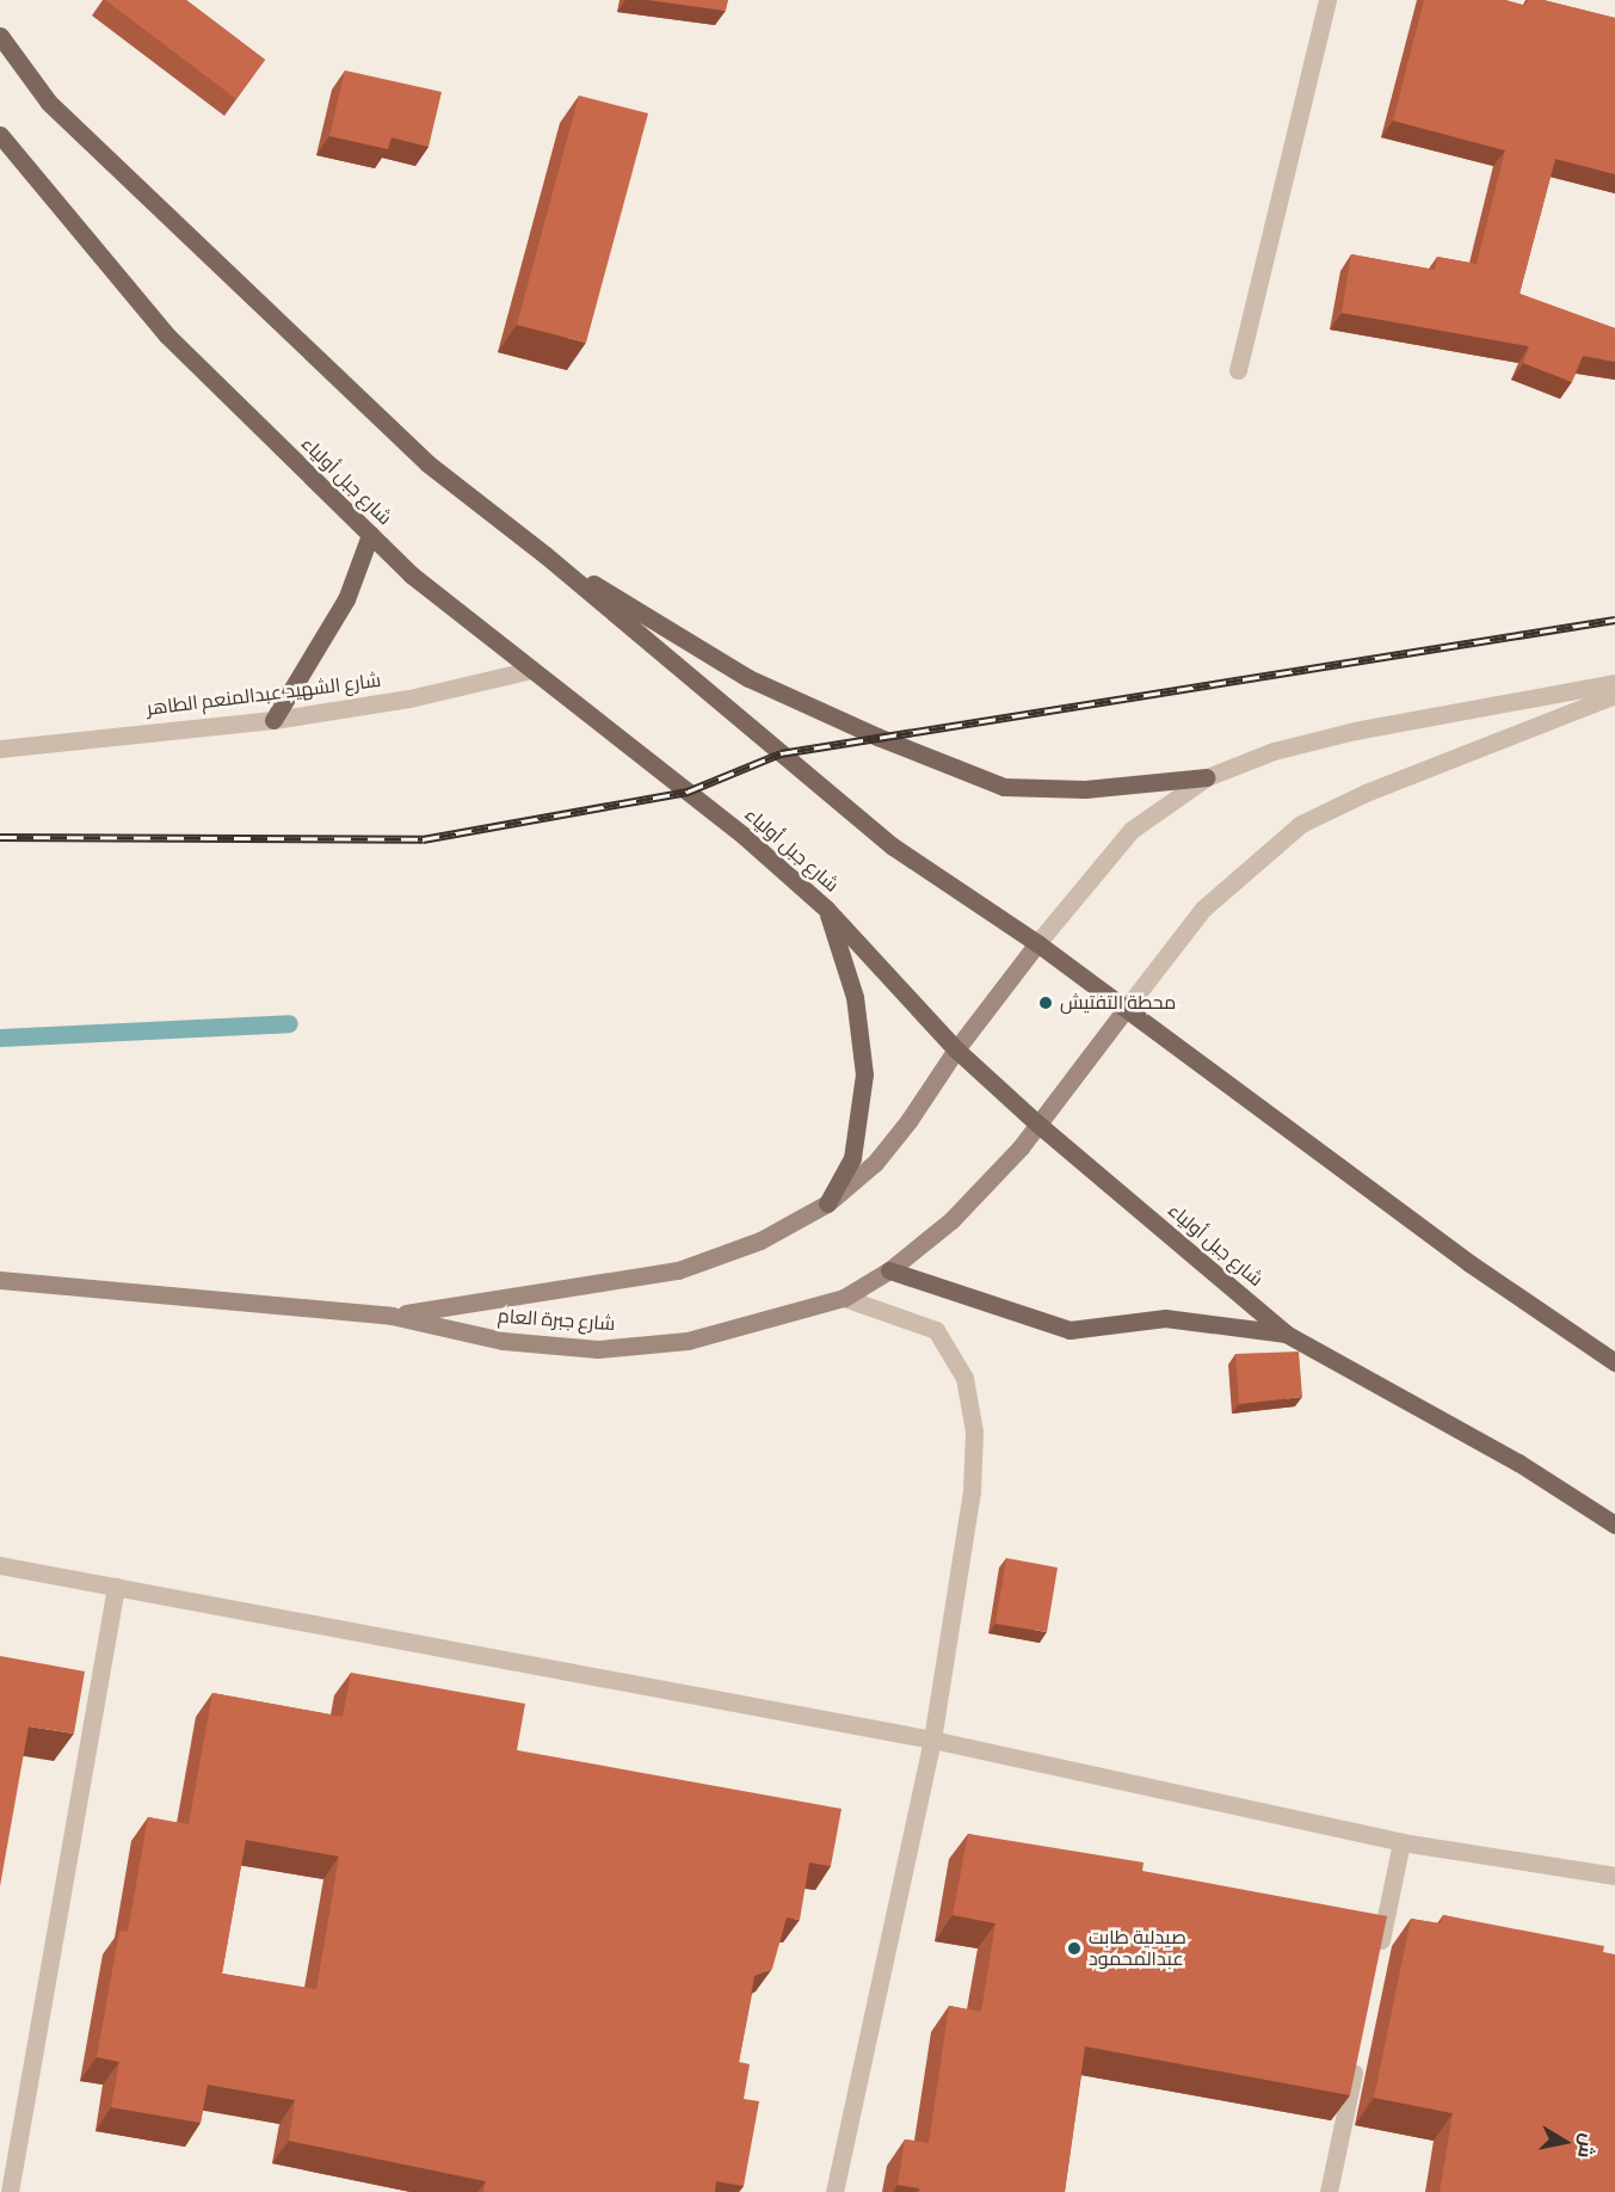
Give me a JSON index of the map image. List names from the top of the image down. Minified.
{"streets":{"main road":["شارع جبل أولياء","شارع جبرة العام"],"street":["شارع الشهيد عبدالمنعم الطاهر"]},"crossings":[["شارع جبل أولياء","شارع الشهيد عبدالمنعم الطاهر"],["شارع جبل أولياء","شارع جبرة العام"]],"places":["محطة التفتيش","صيدلية طابت عبدالمحمود"],"north":"right"}
